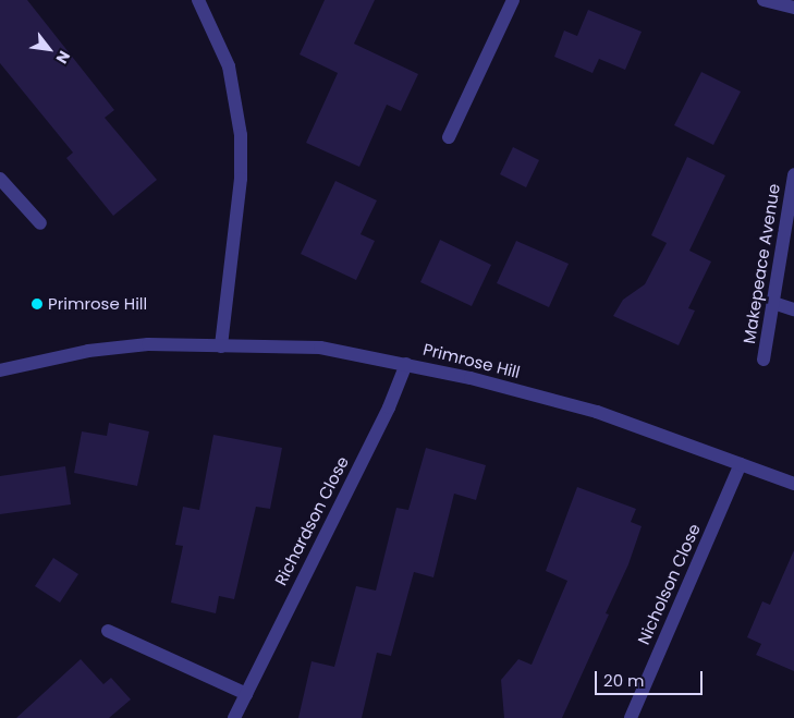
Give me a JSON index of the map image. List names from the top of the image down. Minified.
{"streets":{"street":["Makepeace Avenue","Primrose Hill","Richardson Close","Nicholson Close"]},"crossings":[["Primrose Hill","Richardson Close"],["Primrose Hill","Nicholson Close"]],"places":["Primrose Hill"],"scale_bar":"20 m","north":"bottom right"}
